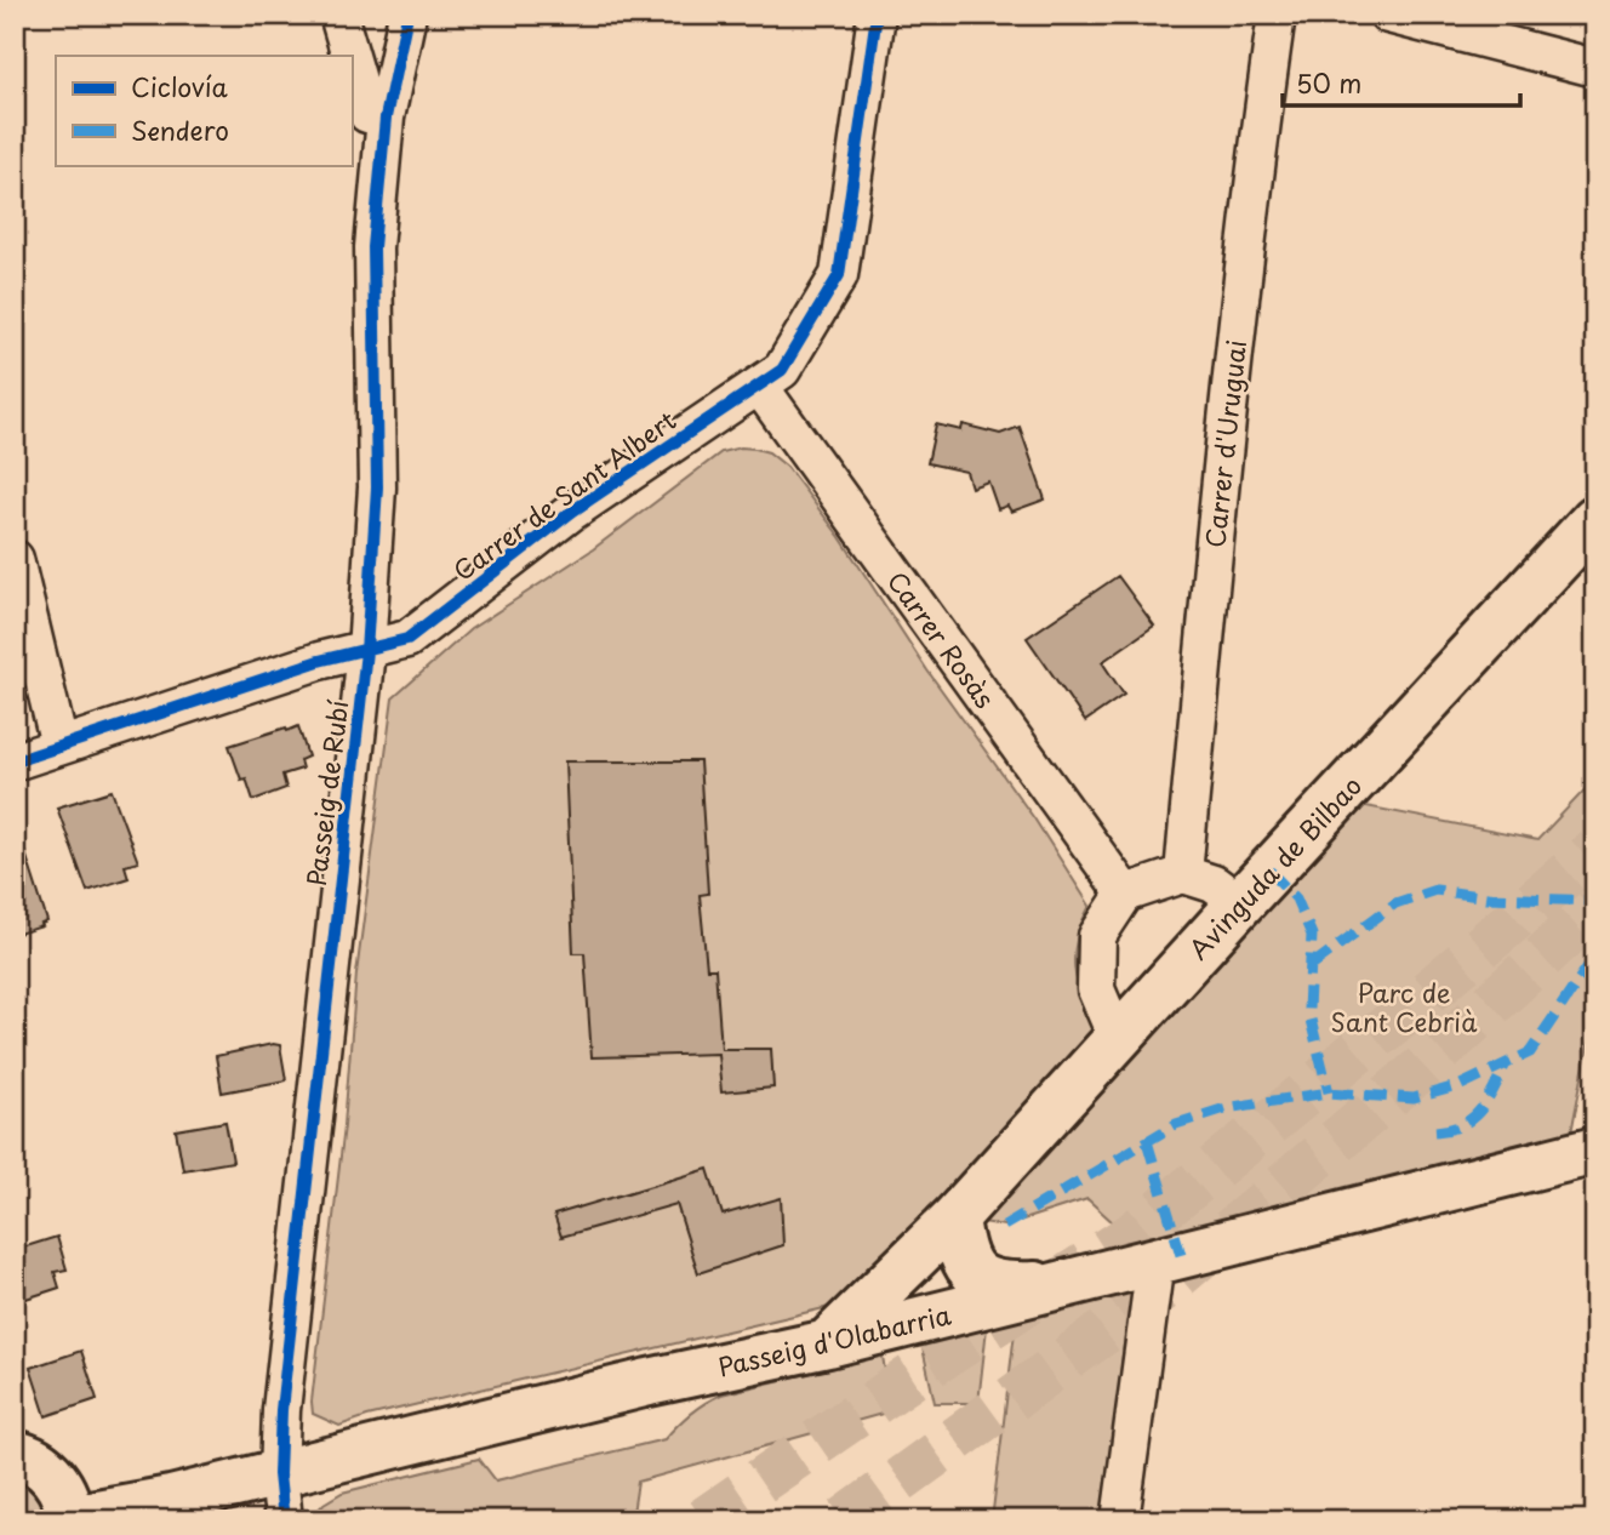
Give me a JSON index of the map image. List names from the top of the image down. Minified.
{"streets":{"main road":["Avinguda de Bilbao","Passeig d'Olabarria"],"street":["Carrer d'Uruguai","Carrer de Sant Albert","Carrer Rosàs","Passeig de Rubí"]},"crossings":[["Carrer de Sant Albert","Carrer Rosàs"],["Carrer de Sant Albert","Passeig de Rubí"],["Passeig de Rubí","Passeig d'Olabarria"],["Avinguda de Bilbao","Passeig d'Olabarria"]],"parks":["Parc de Sant Cebrià"],"legend":["Ciclovía","Sendero"],"scale_bar":"50 m"}
